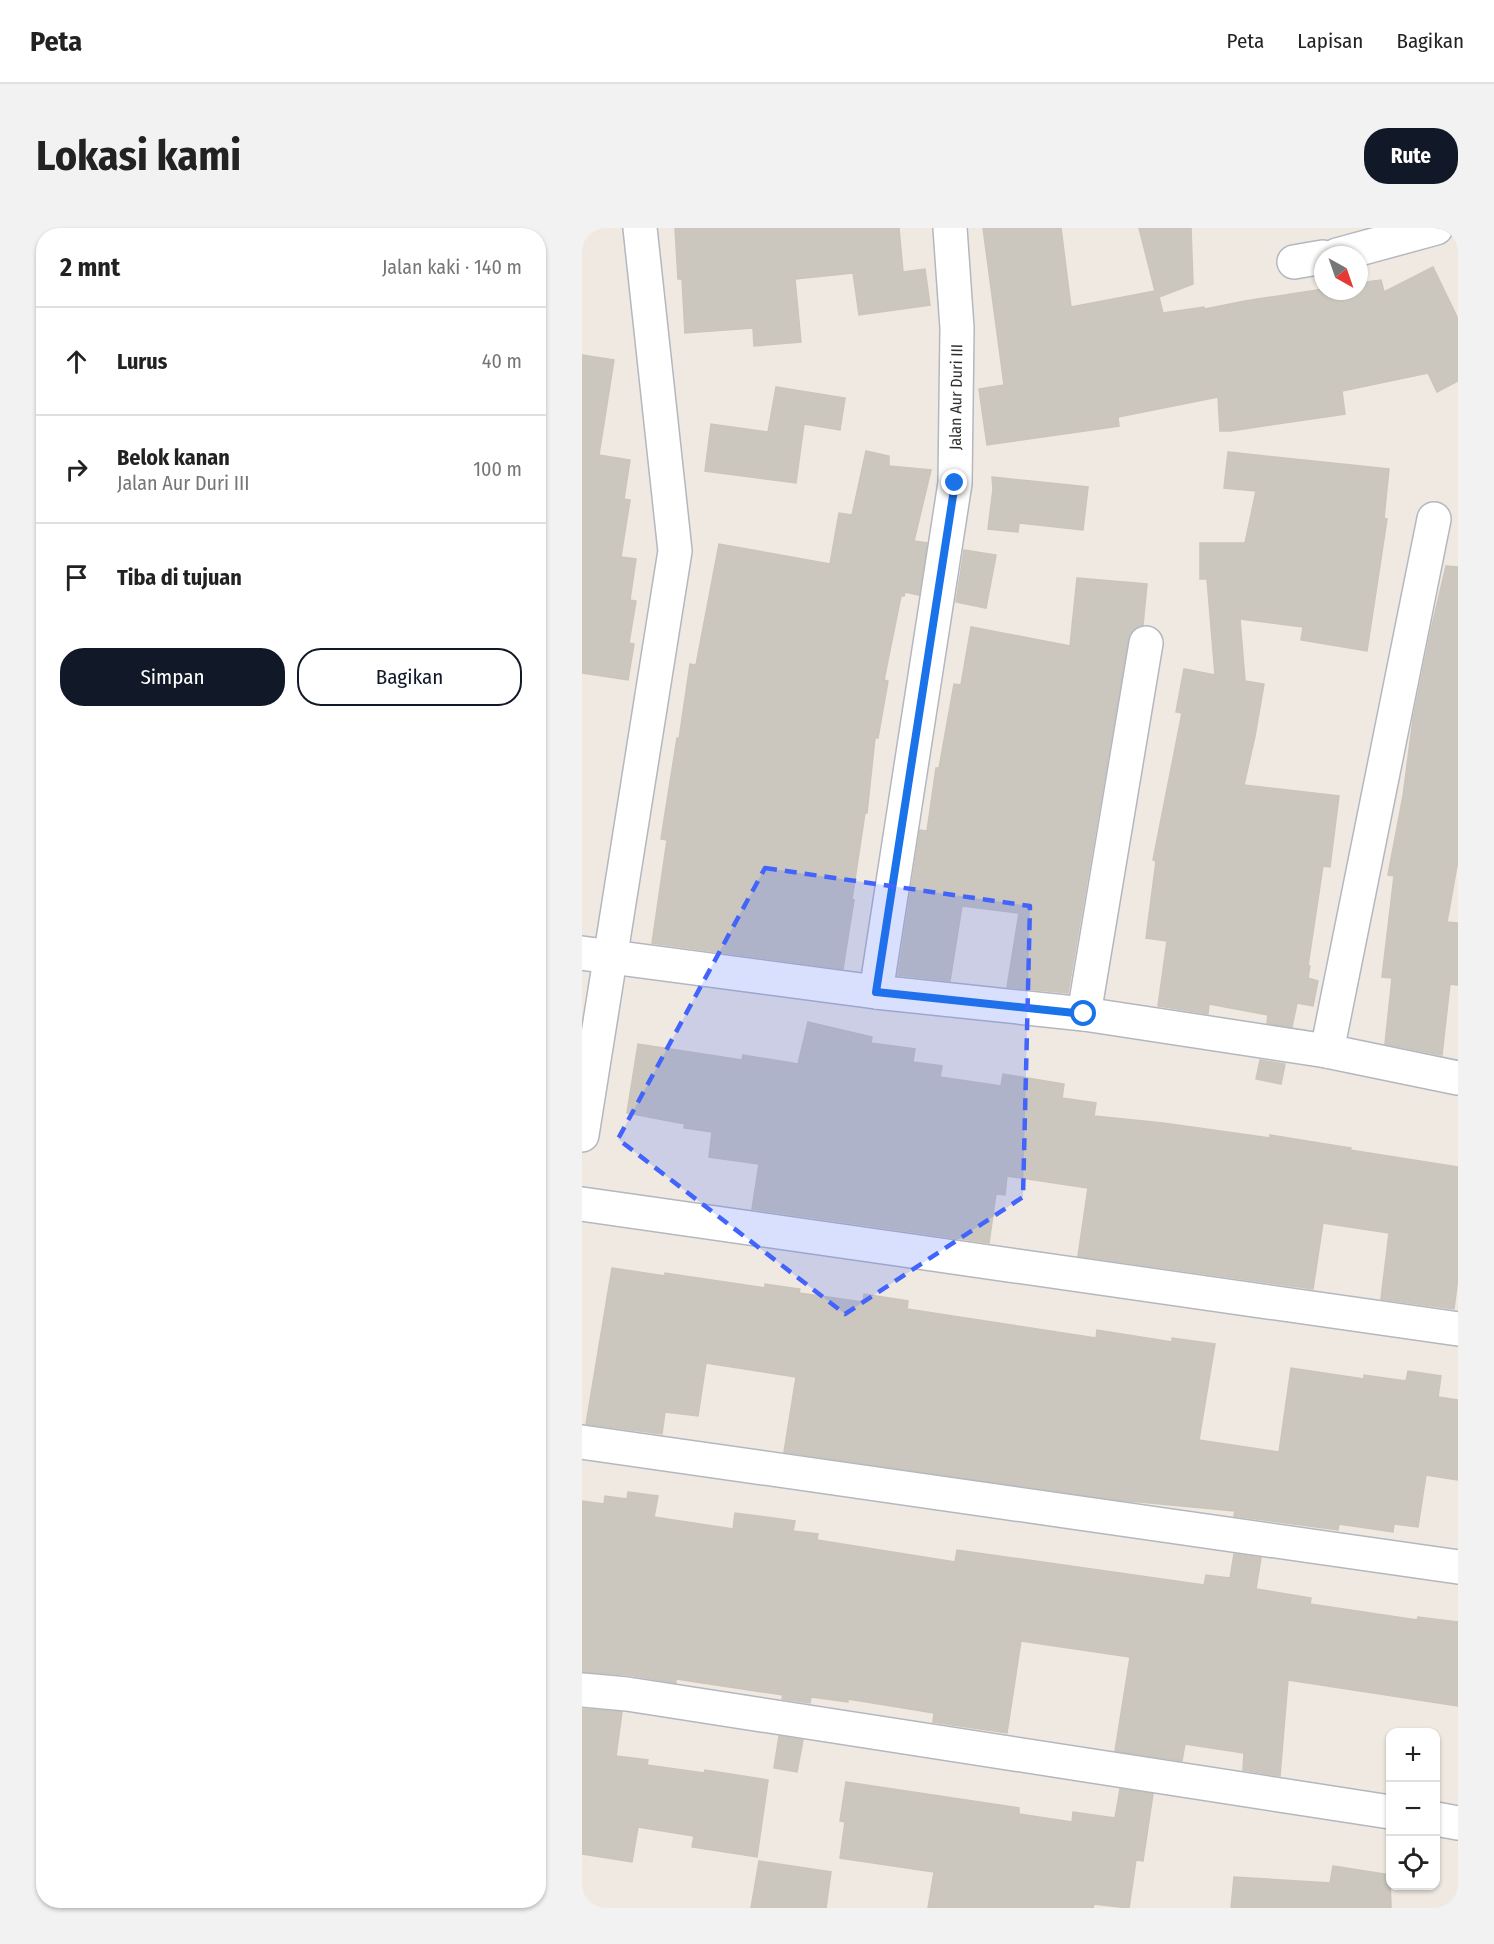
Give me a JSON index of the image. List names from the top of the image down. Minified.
{"streets":{"street":["Jalan Aur Duri III"]},"north":"bottom right","page":{"header":"Peta","nav":["Peta","Lapisan","Bagikan"],"buttons":["Rute",["Simpan","Bagikan"]],"title":"Lokasi kami","heading":["2 mnt","Jalan kaki · 140 m"],"list":[["Lurus","40 m"],["Belok kanan","Jalan Aur Duri III","100 m"],"Tiba di tujuan"],"map_buttons":["+","−"]}}
